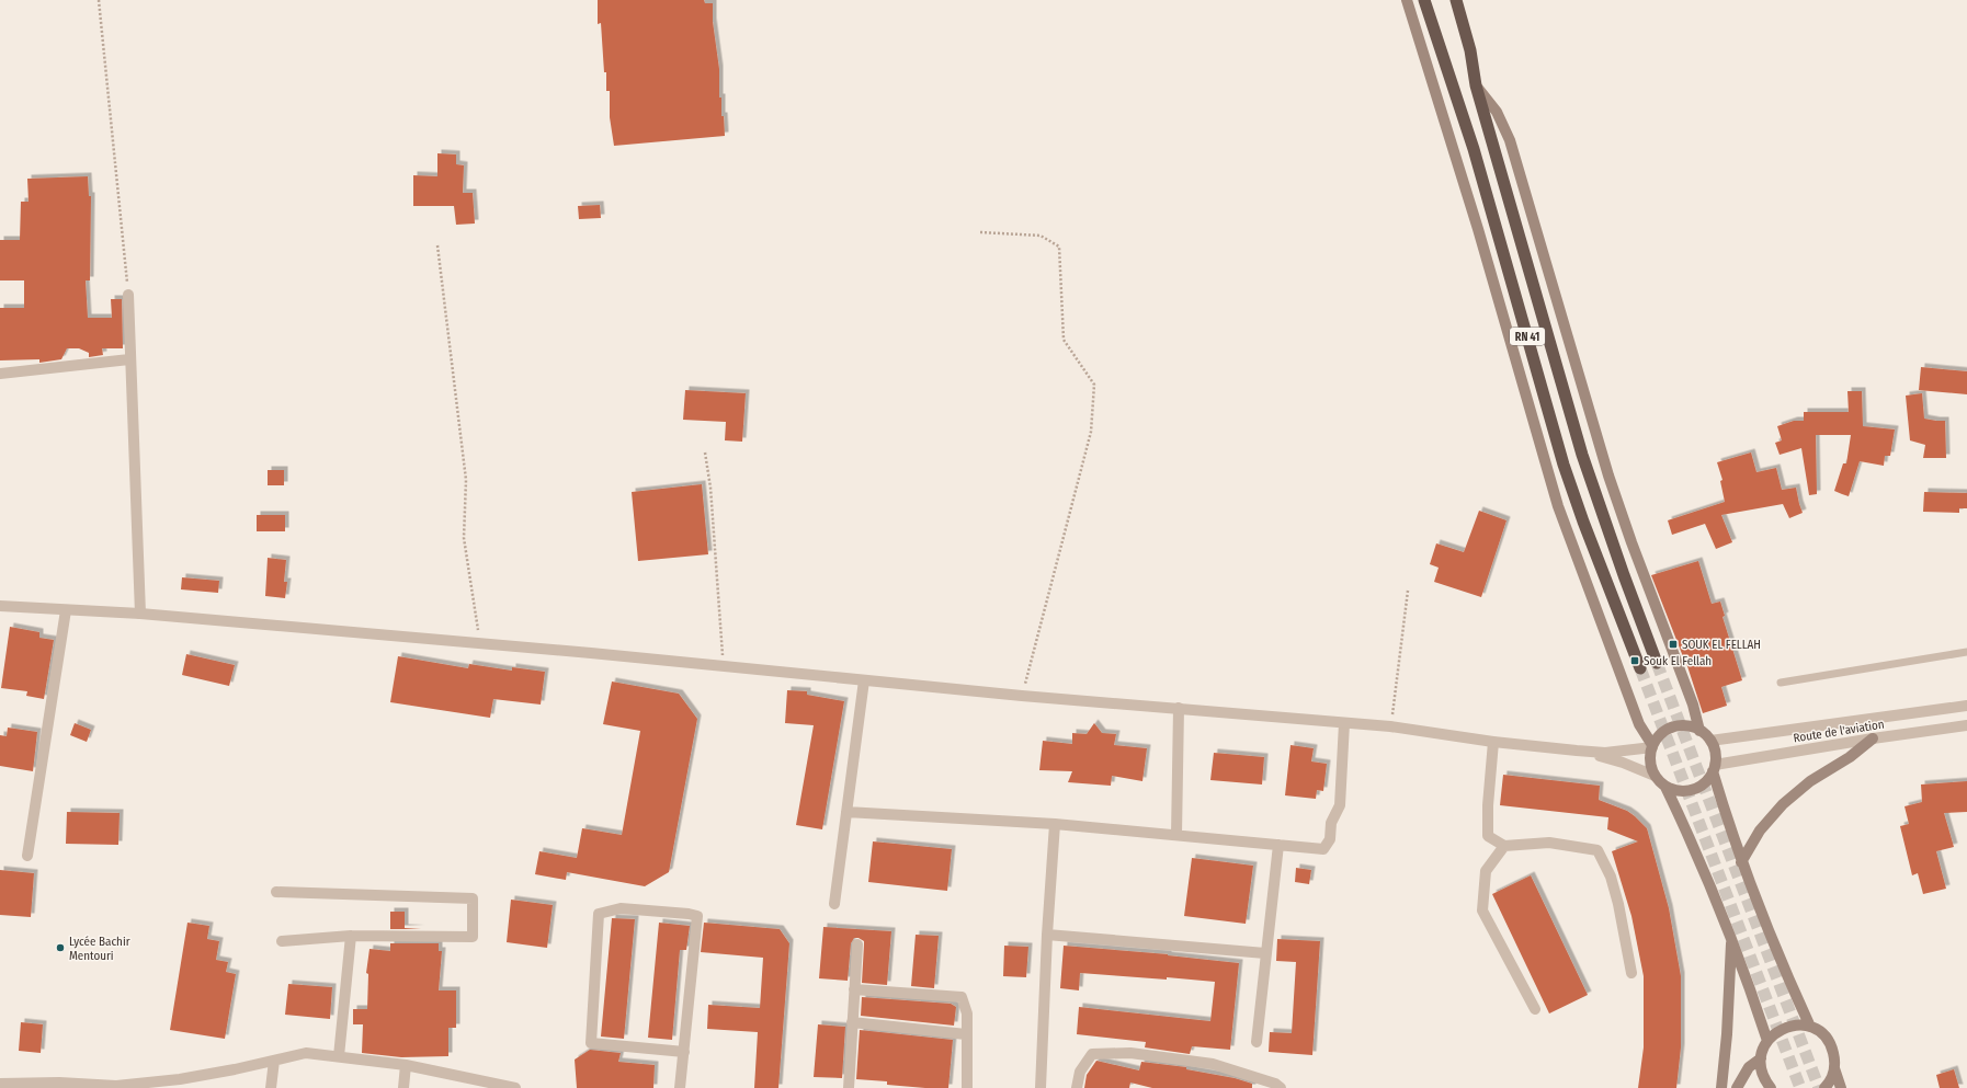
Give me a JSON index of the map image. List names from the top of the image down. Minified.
{"streets":{"highway":["RN 41"],"street":["Route de l'aviation"]},"places":{"transit":["SOUK EL FELLAH","Souk El Fellah"],"other":["Lycée Bachir Mentouri"]}}
